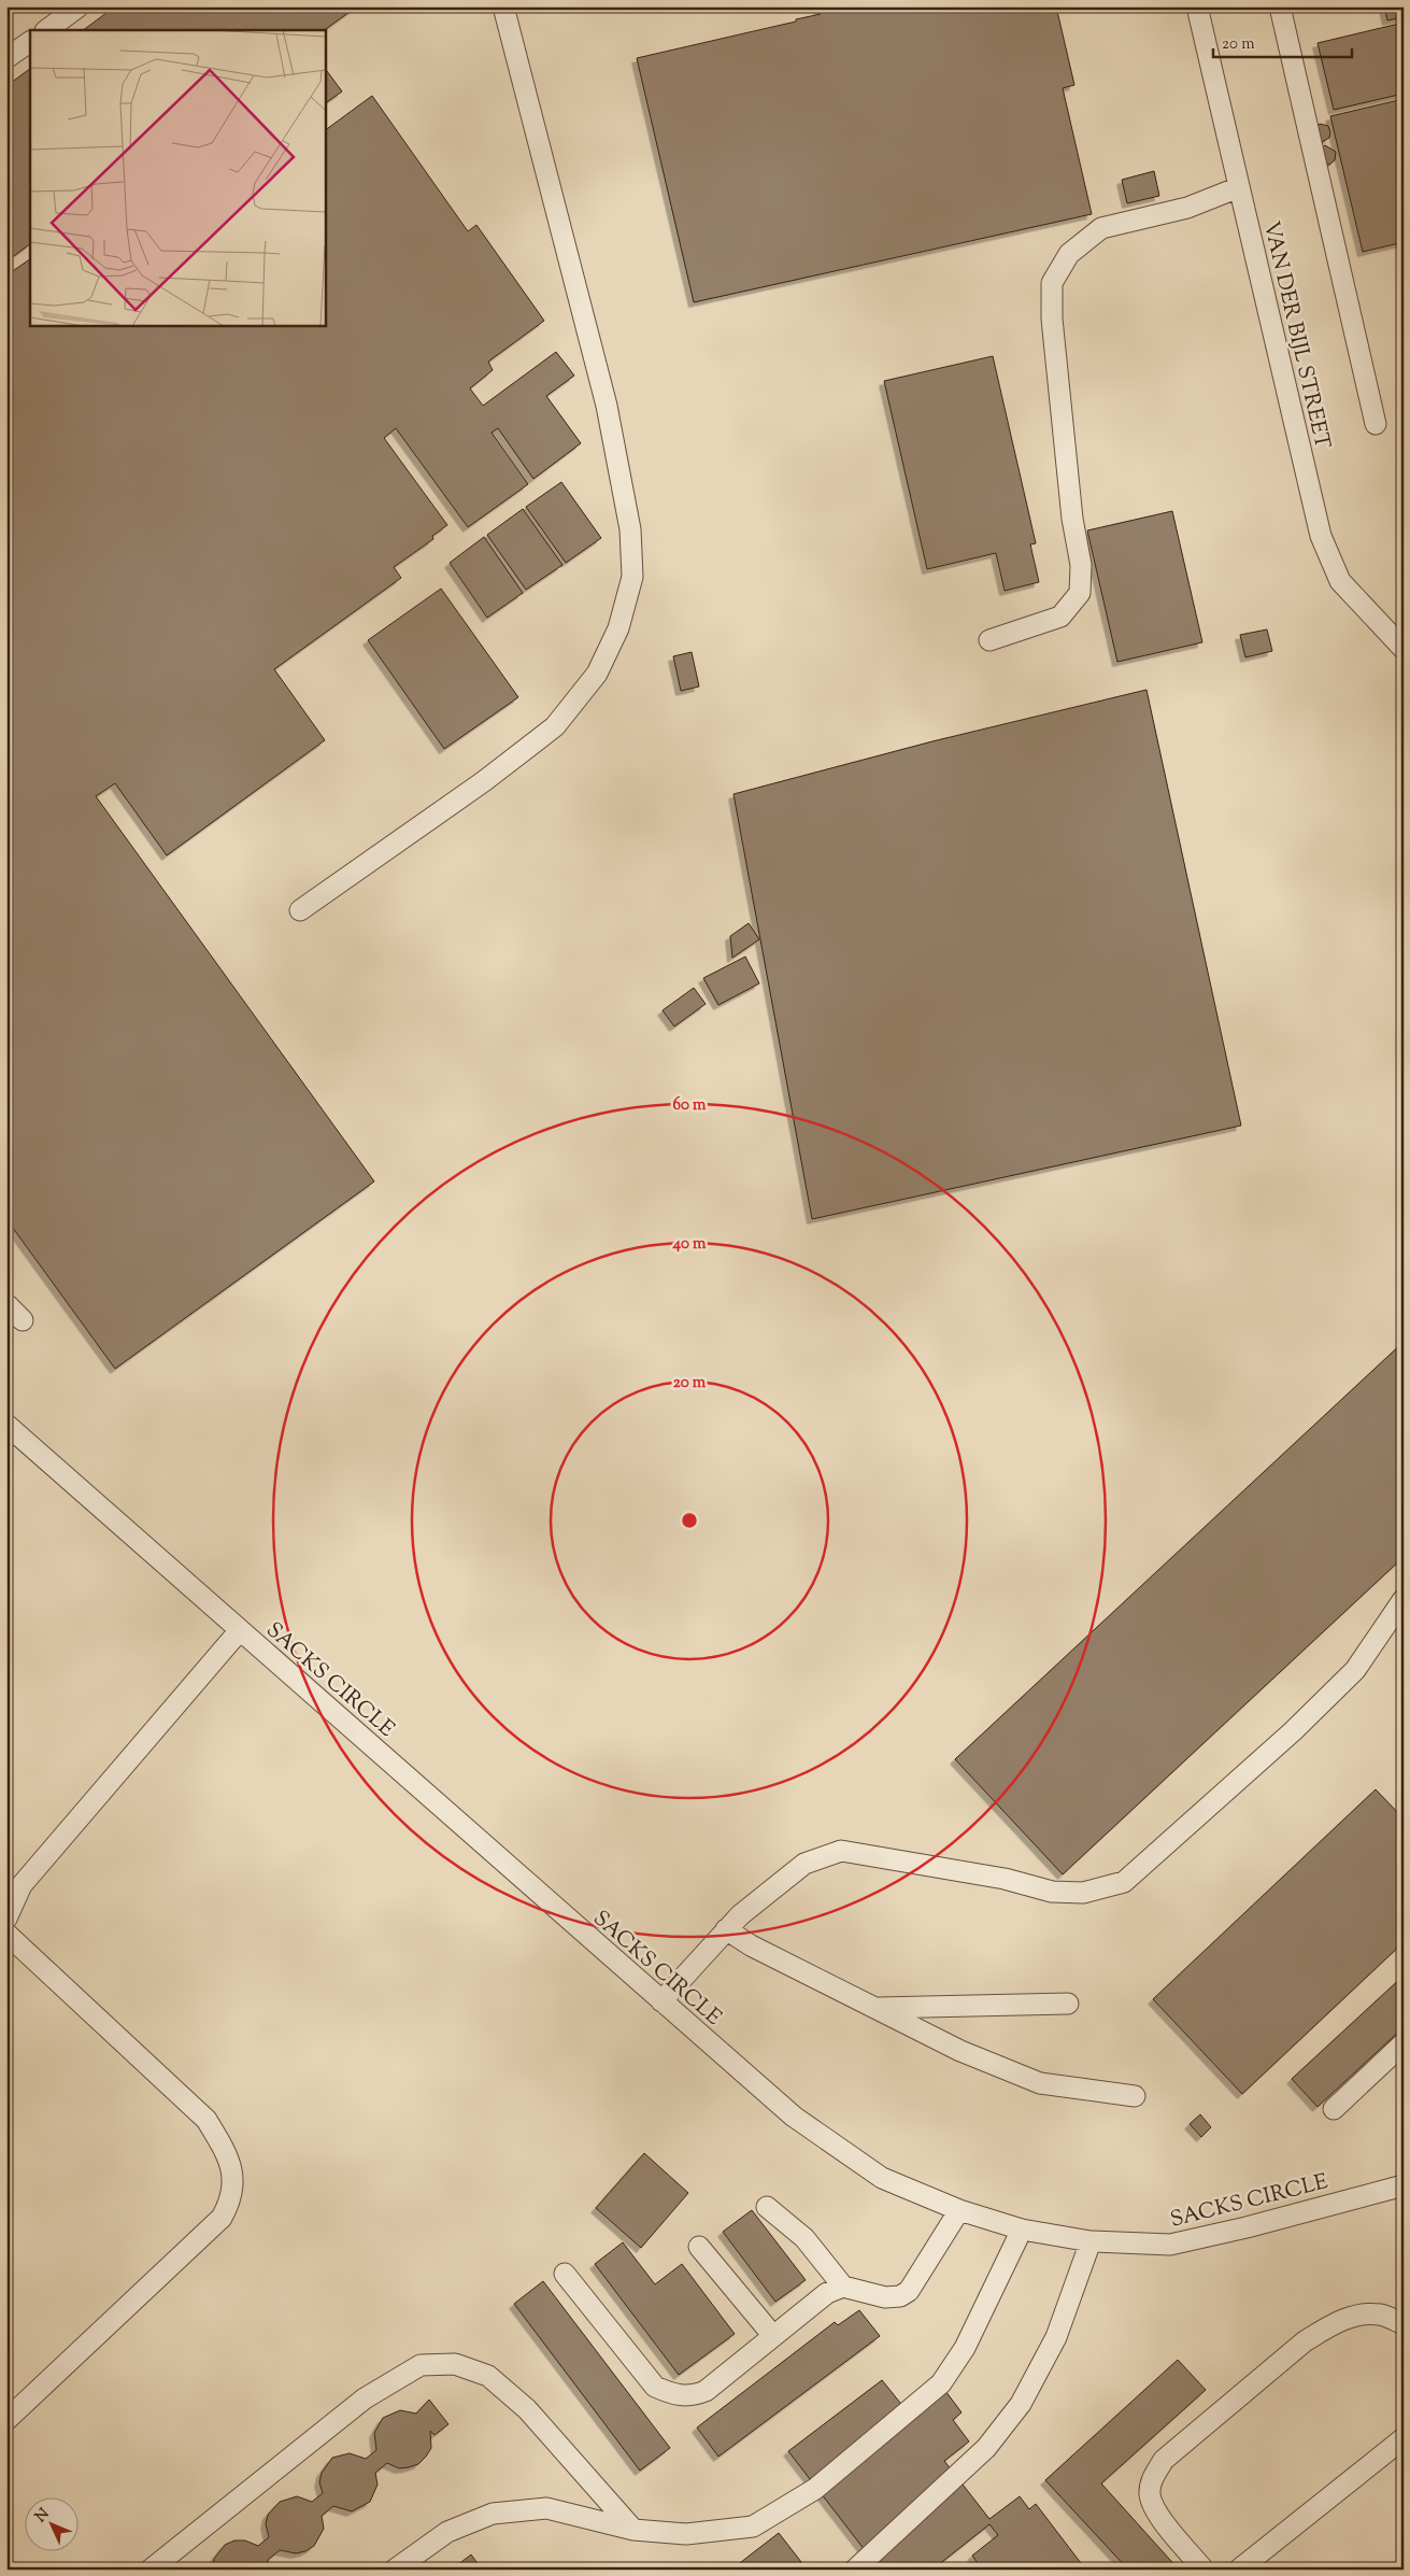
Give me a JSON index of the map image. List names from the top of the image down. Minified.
{"streets":{"lane":["VAN DER BIJL STREET","SACKS CIRCLE"]},"scale_bar":"20 m","north":"top left","rings":["60 m","40 m","20 m"]}
